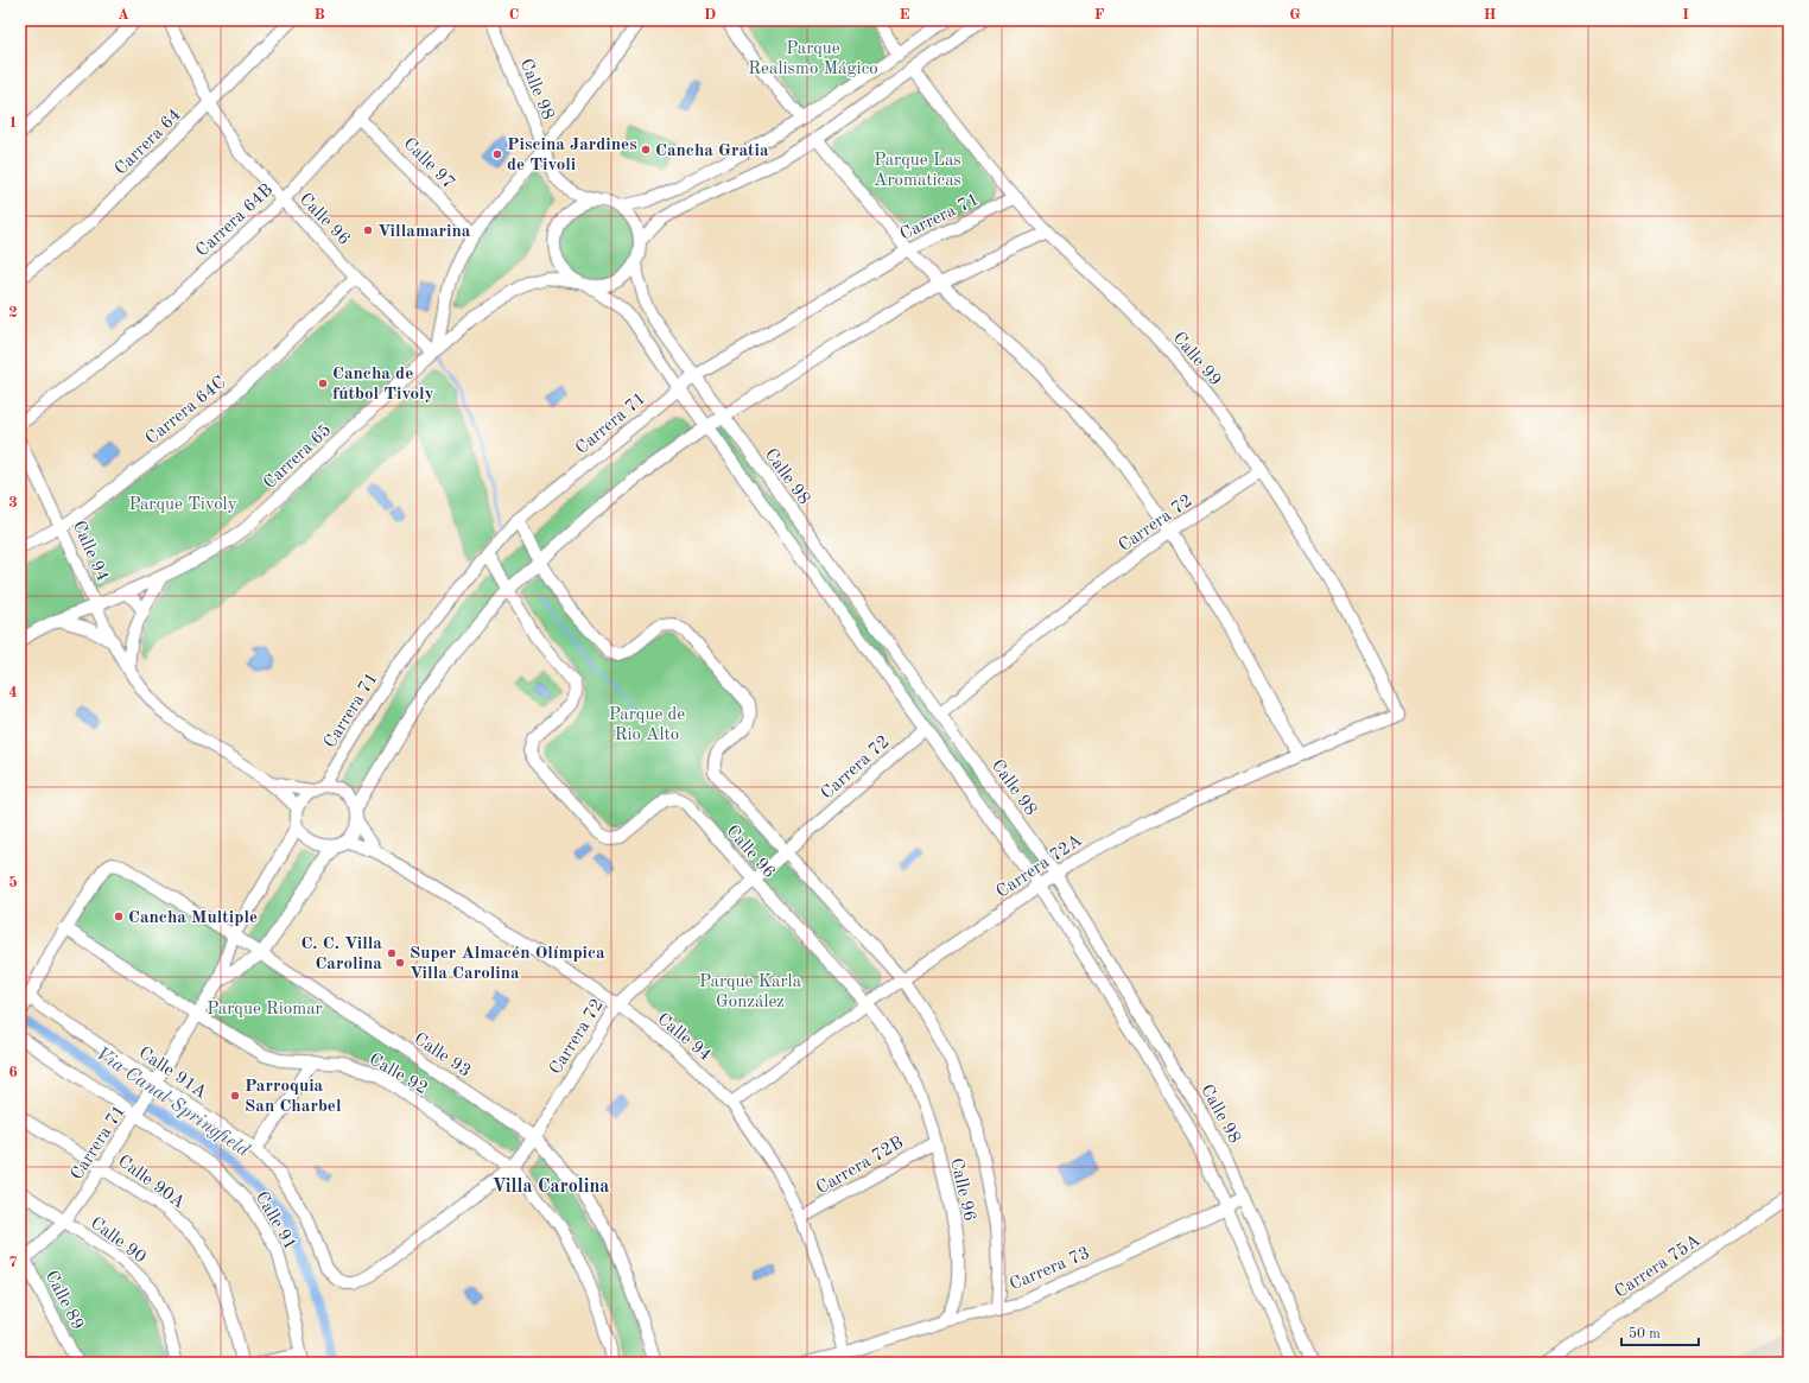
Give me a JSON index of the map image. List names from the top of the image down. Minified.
{"streets":{"street":["Calle 98","Carrera 64","Calle 97","Carrera 71","Calle 96","Carrera 64B","Calle 99","Carrera 64C","Carrera 65","Carrera 72","Calle 94","Carrera 72A","Calle 93","Calle 91A","Calle 92","Carrera 72B","Calle 90A","Calle 91","Calle 90","Carrera 75A","Carrera 73","Calle 89"]},"crossings":[["Calle 98","Carrera 71"],["Calle 98","Carrera 65"],["Calle 98","Carrera 72"],["Calle 98","Carrera 72A"],["Calle 98","Carrera 73"],["Carrera 64","Calle 96"],["Calle 97","Carrera 64B"],["Carrera 71","Calle 96"],["Carrera 71","Calle 99"],["Carrera 71","Calle 94"],["Carrera 71","Calle 93"],["Carrera 71","Calle 91A"],["Carrera 71","Calle 92"],["Carrera 71","Calle 90A"],["Carrera 71","Calle 91"],["Carrera 71","Calle 90"],["Carrera 71","Calle 89"],["Calle 96","Carrera 64B"],["Calle 96","Carrera 64C"],["Calle 96","Carrera 65"],["Calle 96","Carrera 72"],["Calle 96","Carrera 72A"],["Calle 96","Carrera 72B"],["Calle 96","Carrera 73"],["Calle 99","Carrera 72"],["Calle 99","Carrera 72A"],["Carrera 64C","Calle 94"],["Carrera 65","Calle 94"],["Carrera 72","Calle 94"],["Carrera 72","Calle 93"],["Carrera 72","Calle 91A"],["Carrera 72","Calle 92"],["Calle 94","Carrera 72A"],["Calle 94","Carrera 72B"],["Calle 94","Carrera 73"],["Calle 93","Calle 92"]],"districts":["Villa Carolina"],"water":["Via Canal Springfield"],"parks":["Parque Realismo Mágico","Parque Las Aromaticas","Parque Tivoly","Parque de Rio Alto","Parque Karla González","Parque Riomar"],"places":["Cancha Gratia","Piscina Jardines de Tivoli","Villamarina","Cancha de fútbol Tivoly","Cancha Multiple","C. C. Villa Carolina","Super Almacén Olímpica Villa Carolina","Parroquia San Charbel"],"scale_bar":"50 m","grid":{"columns":["A","B","C","D","E","F","G","H","I"],"rows":["1","2","3","4","5","6","7"]}}
